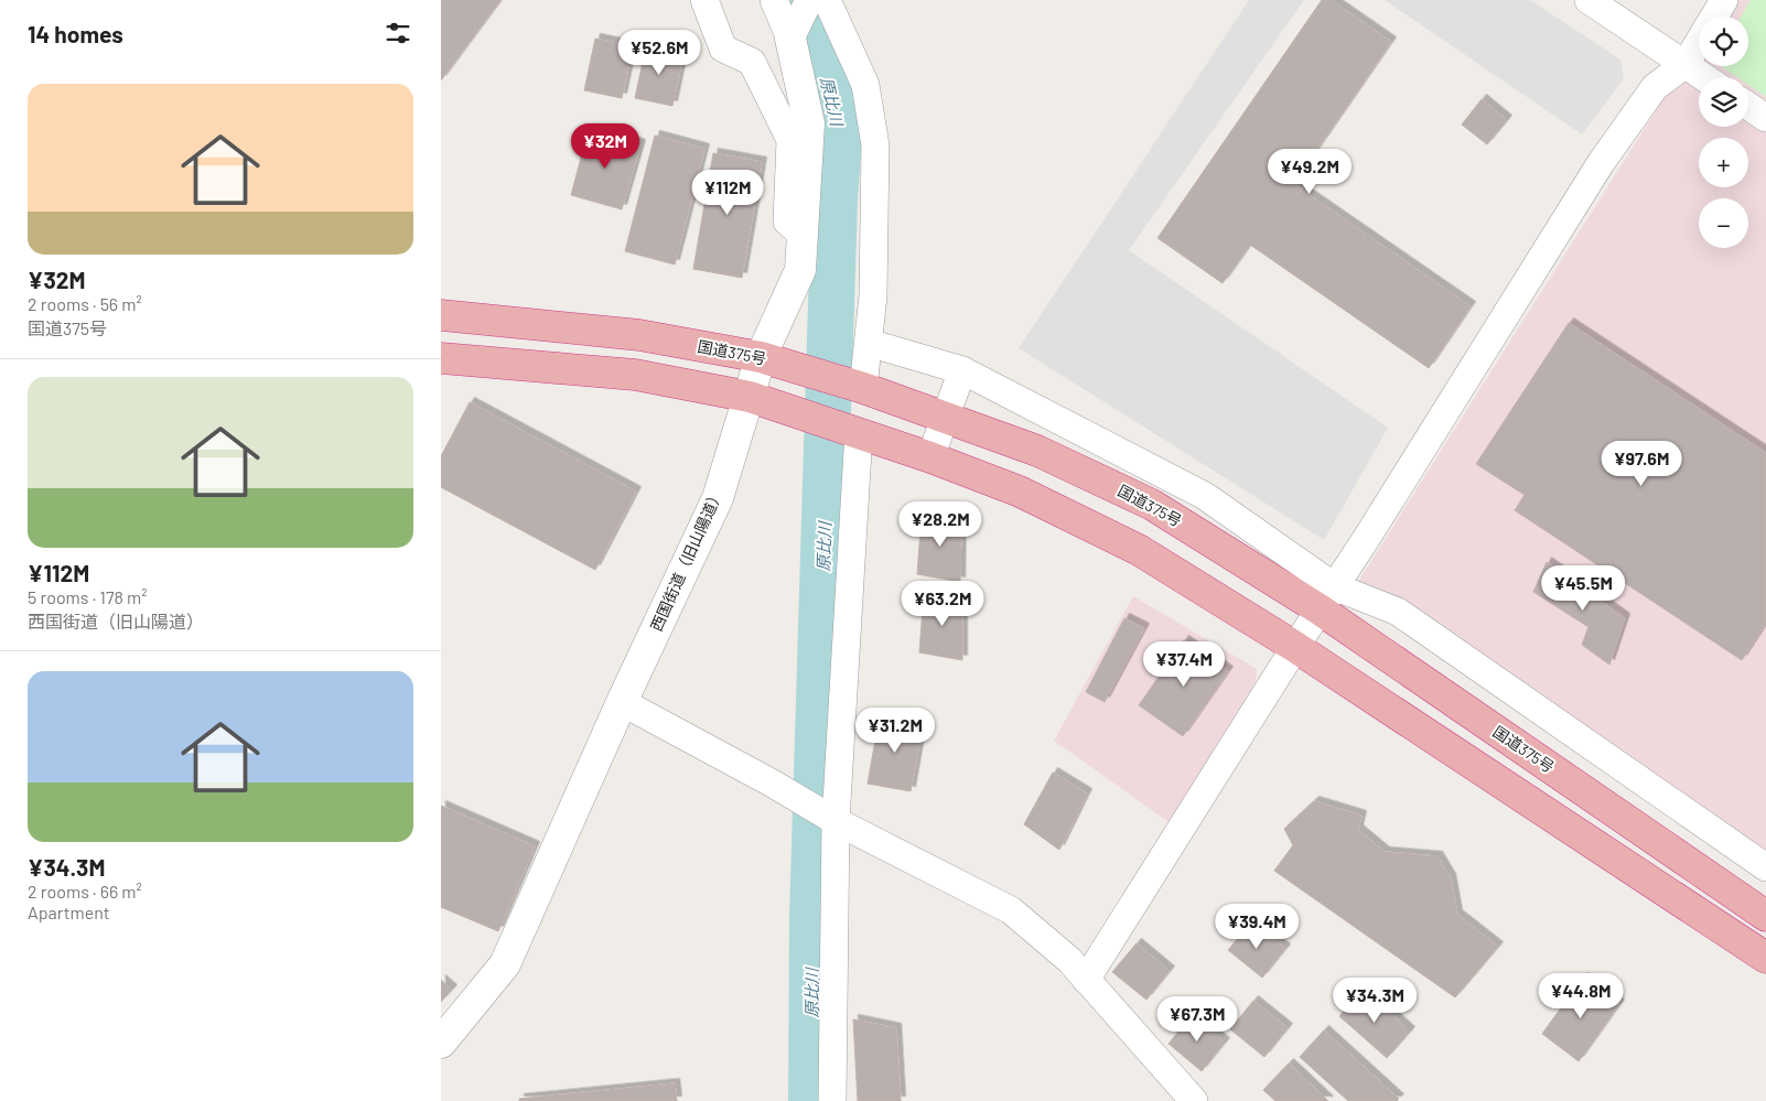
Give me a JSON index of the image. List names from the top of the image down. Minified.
{"streets":{"highway":["国道375号"],"street":["西国街道（旧山陽道）"]},"crossings":[["国道375号","西国街道（旧山陽道）"]],"water":["原比川"],"page":{"heading":"14 homes","map_buttons":["+","−"],"price":["¥52.6M","¥32M","¥49.2M","¥112M","¥97.6M","¥28.2M","¥45.5M","¥63.2M","¥37.4M","¥31.2M","¥39.4M","¥44.8M","¥34.3M","¥67.3M"],"list":[{"name":"¥32M","note":"2 rooms · 56 m² · 国道375号"},{"name":"¥112M","note":"5 rooms · 178 m² · 西国街道（旧山陽道）"},{"name":"¥34.3M","note":"2 rooms · 66 m² · Apartment"}]}}
